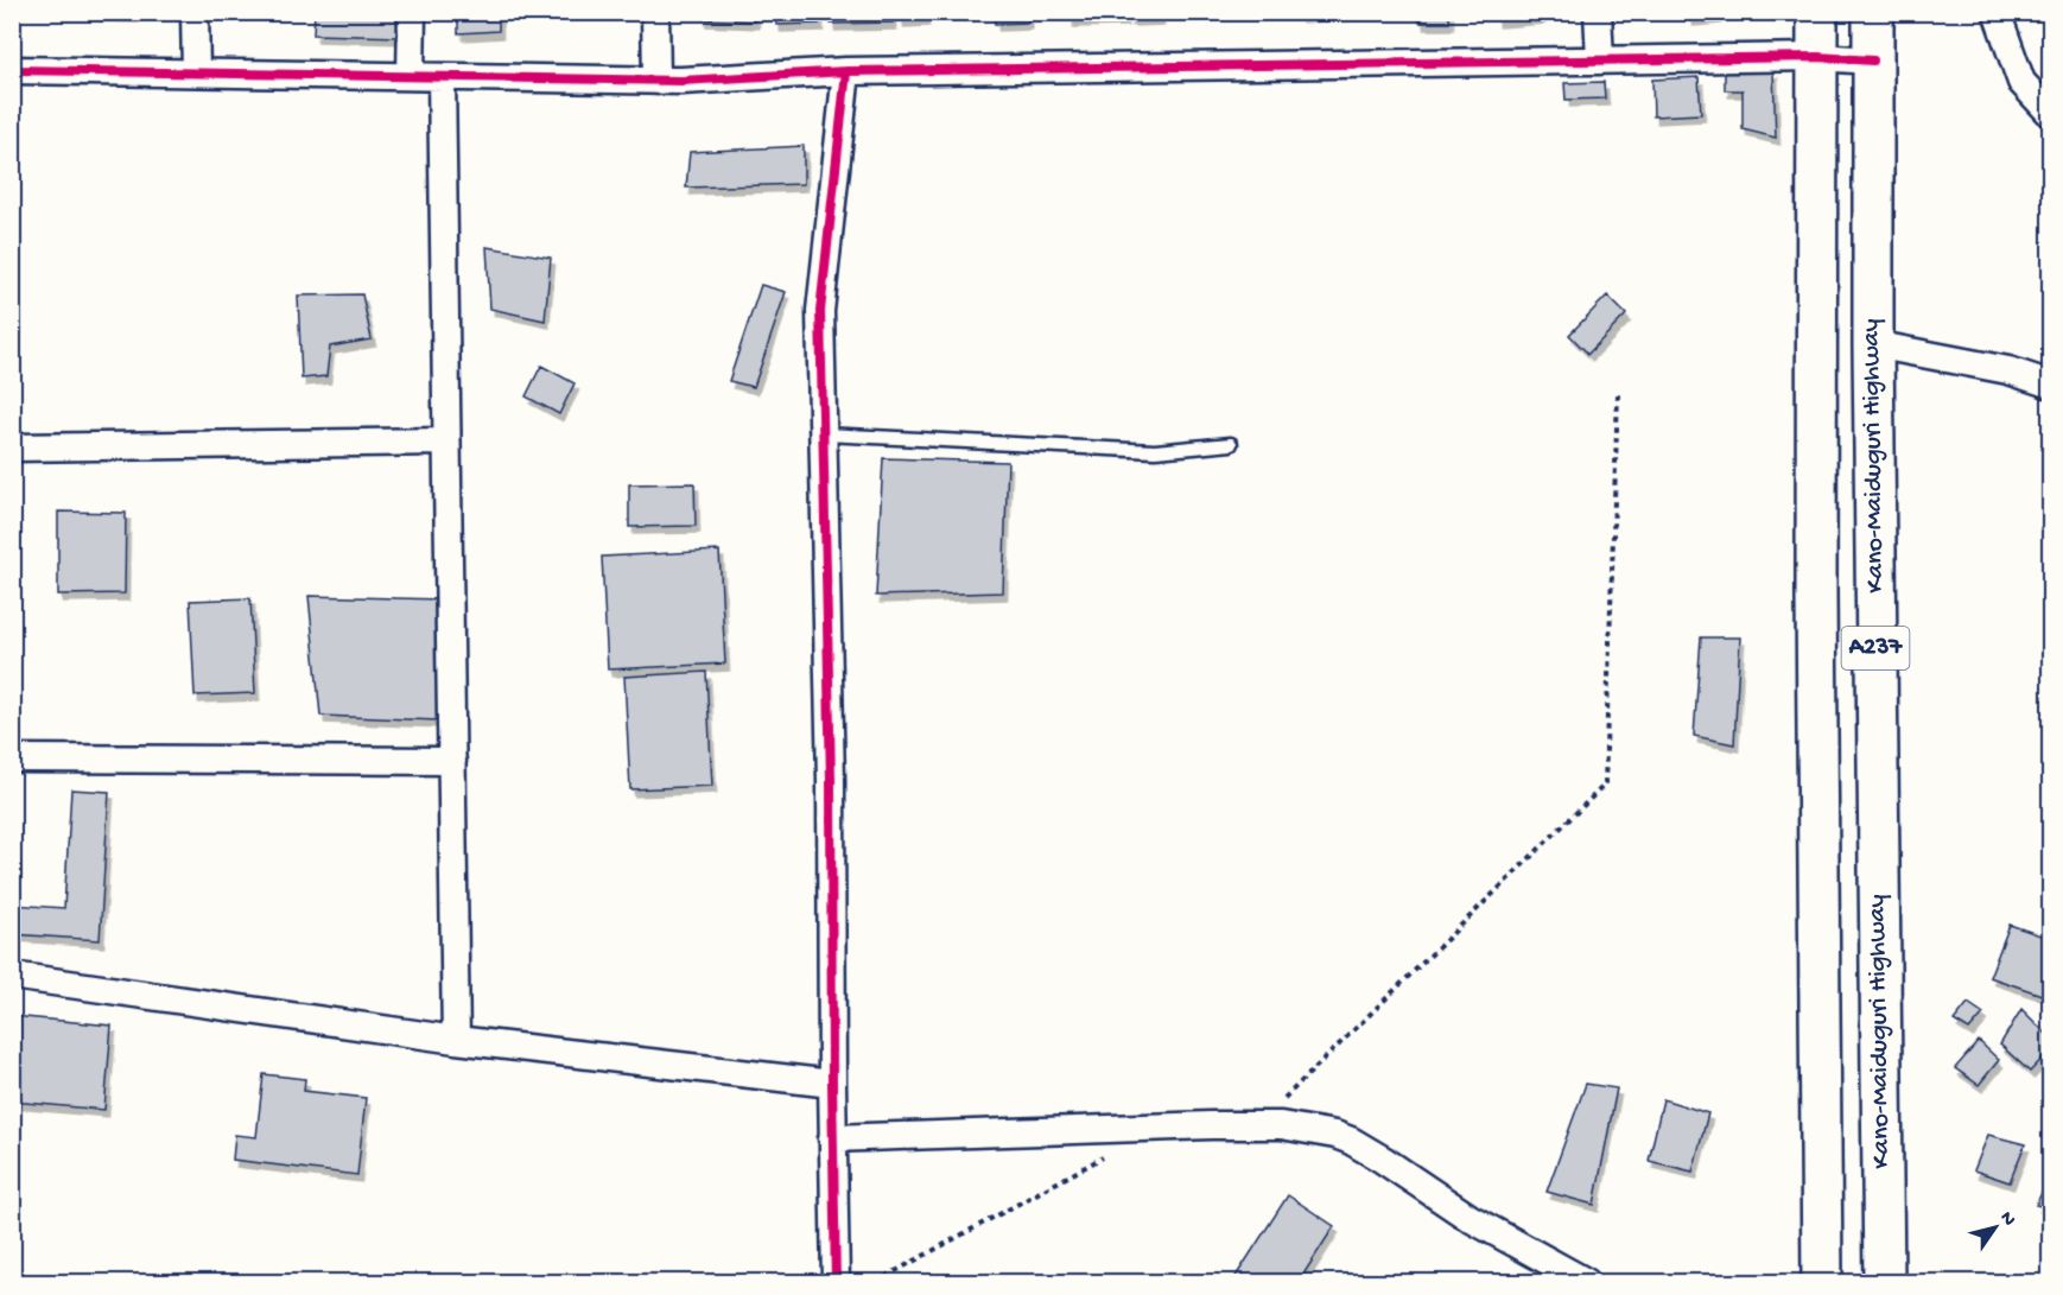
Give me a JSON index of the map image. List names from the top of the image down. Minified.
{"streets":{"highway":["Kano-Maiduguri Highway","A237"]},"north":"top right"}
